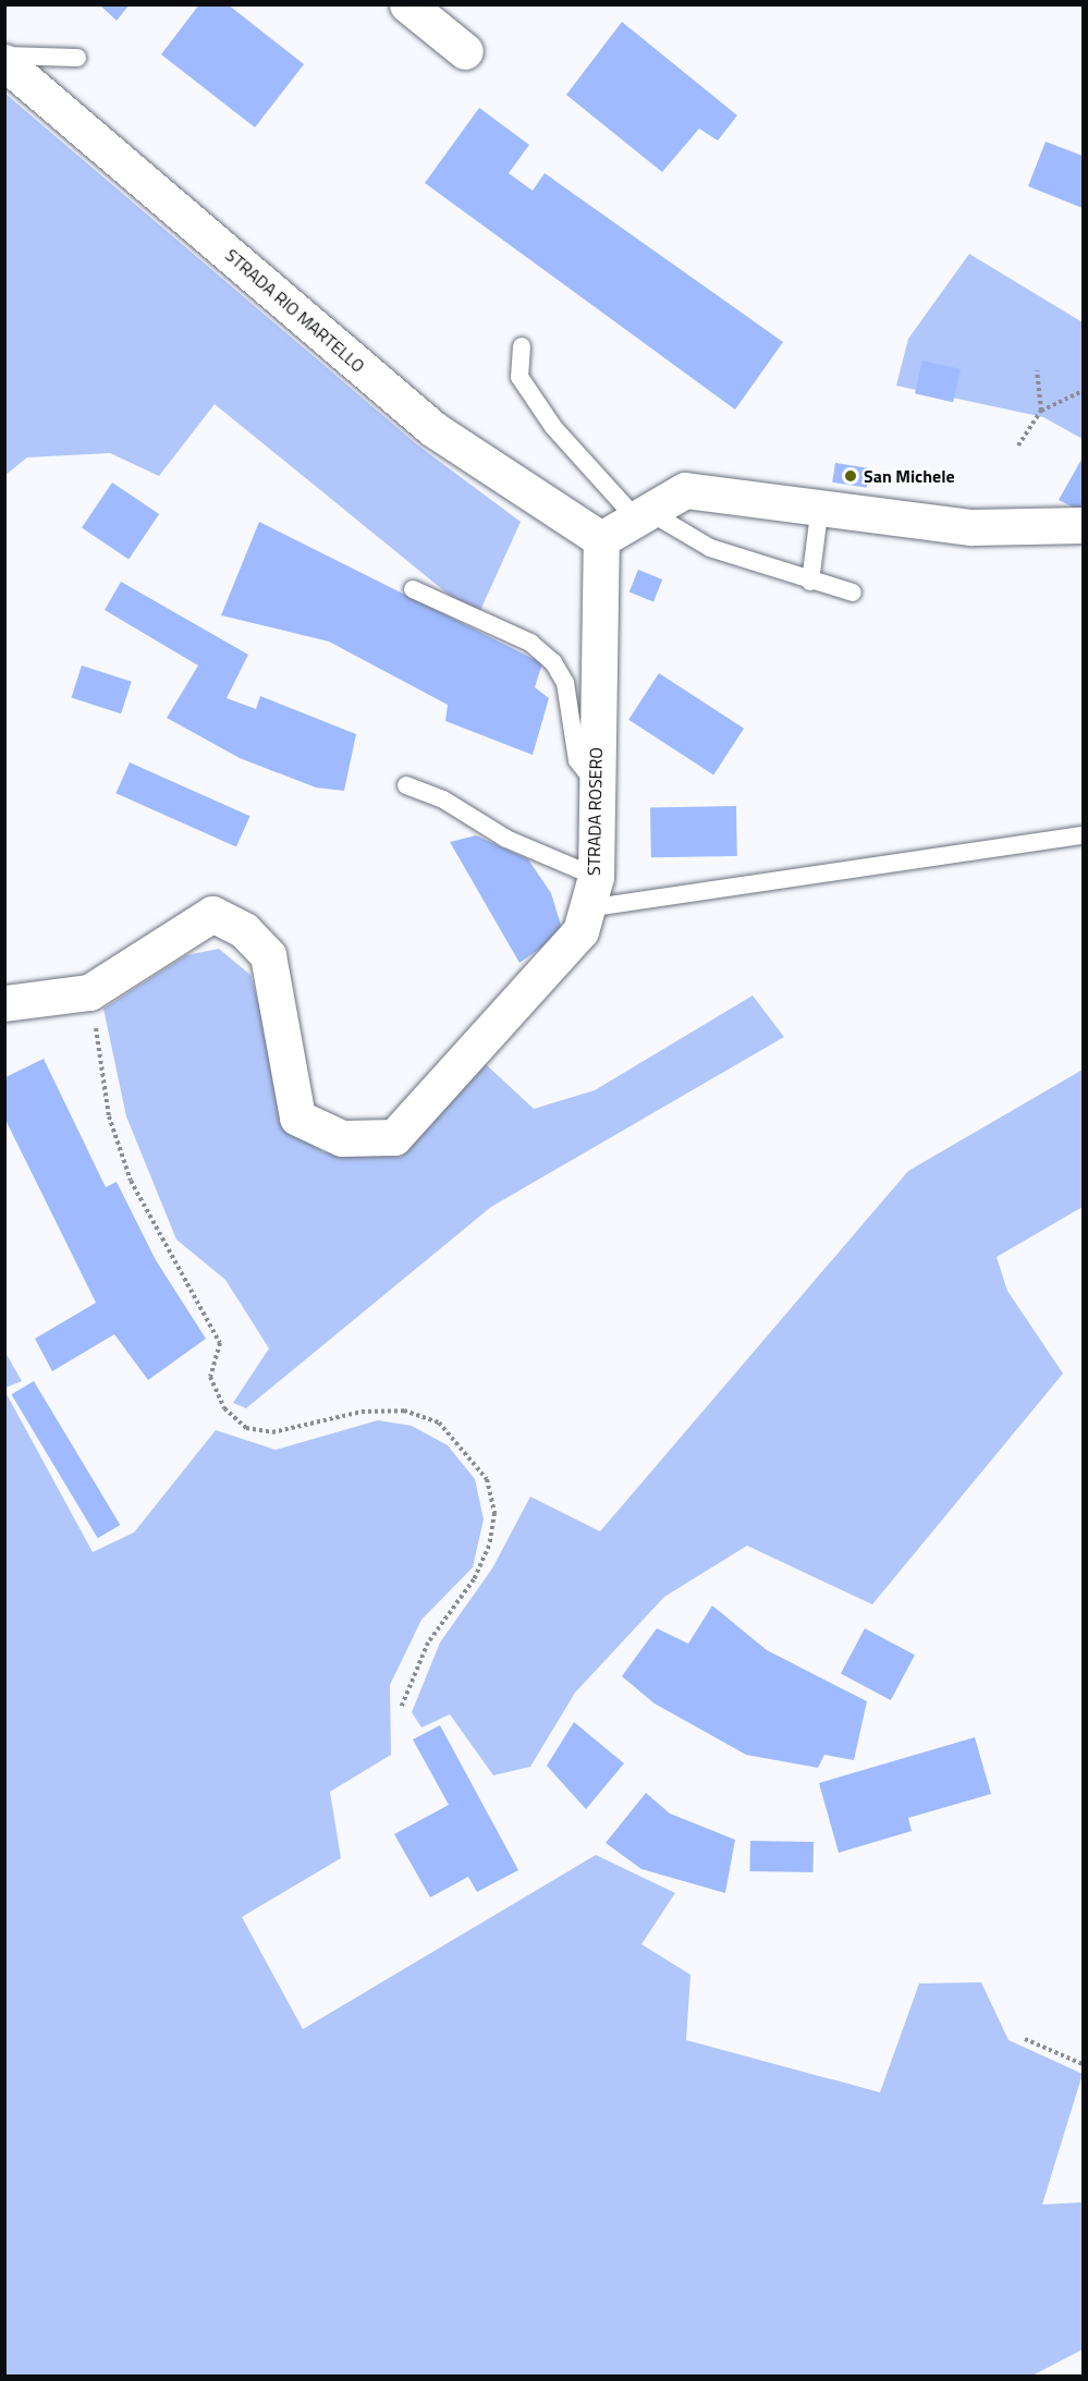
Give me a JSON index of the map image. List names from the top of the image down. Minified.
{"streets":{"street":["STRADA RIO MARTELLO","STRADA ROSERO"]},"crossings":[["STRADA RIO MARTELLO","STRADA ROSERO"]],"places":["San Michele"]}
